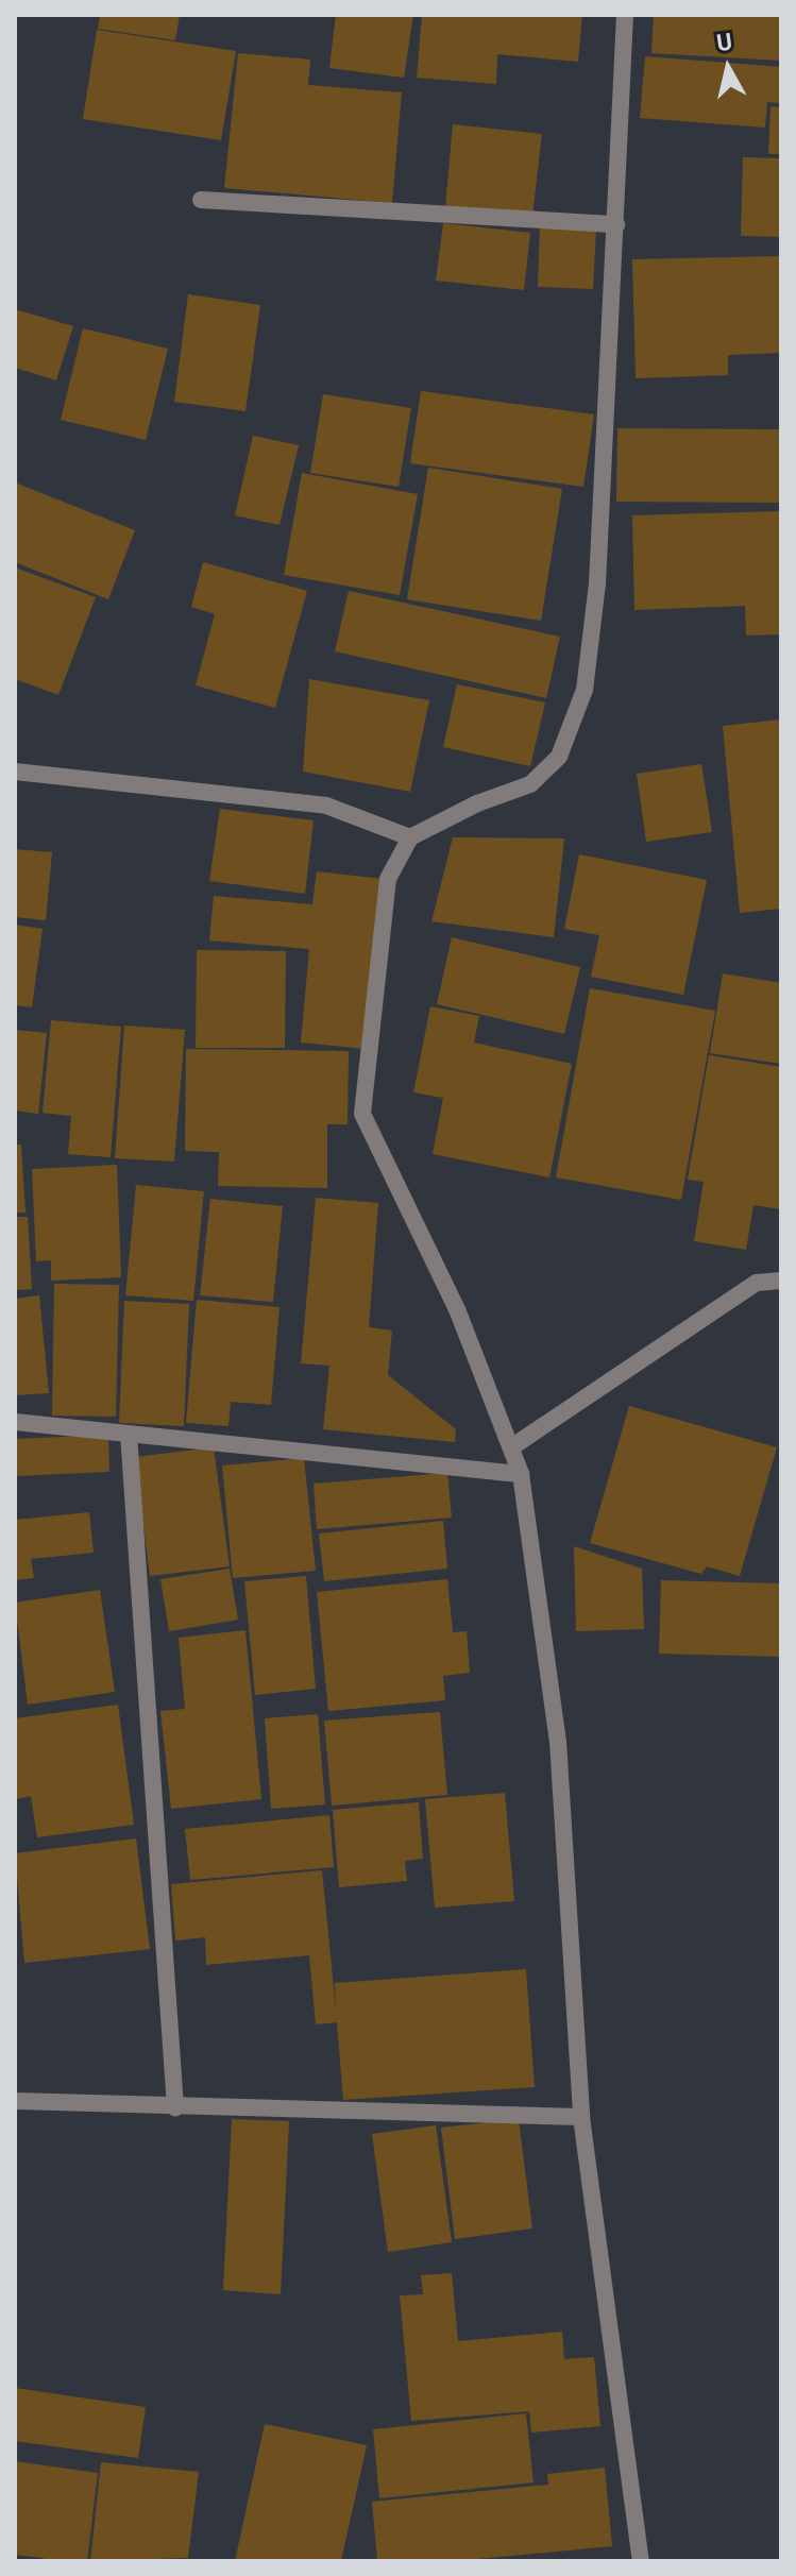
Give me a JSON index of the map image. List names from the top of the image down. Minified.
{"north":"top"}
